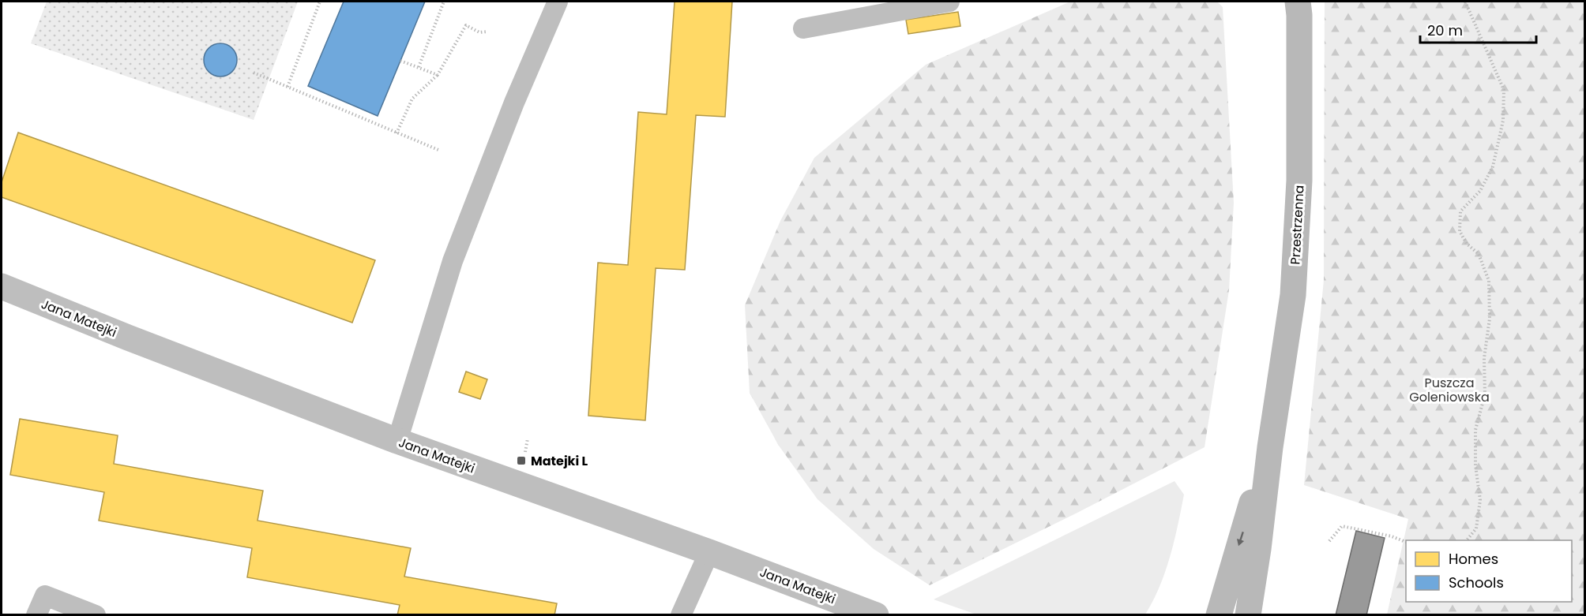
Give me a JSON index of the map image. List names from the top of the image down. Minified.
{"streets":{"street":["Przestrzenna","Jana Matejki"]},"parks":["Puszcza Goleniowska"],"places":{"transit":["Matejki L"]},"legend":["Homes","Schools"],"scale_bar":"20 m"}
